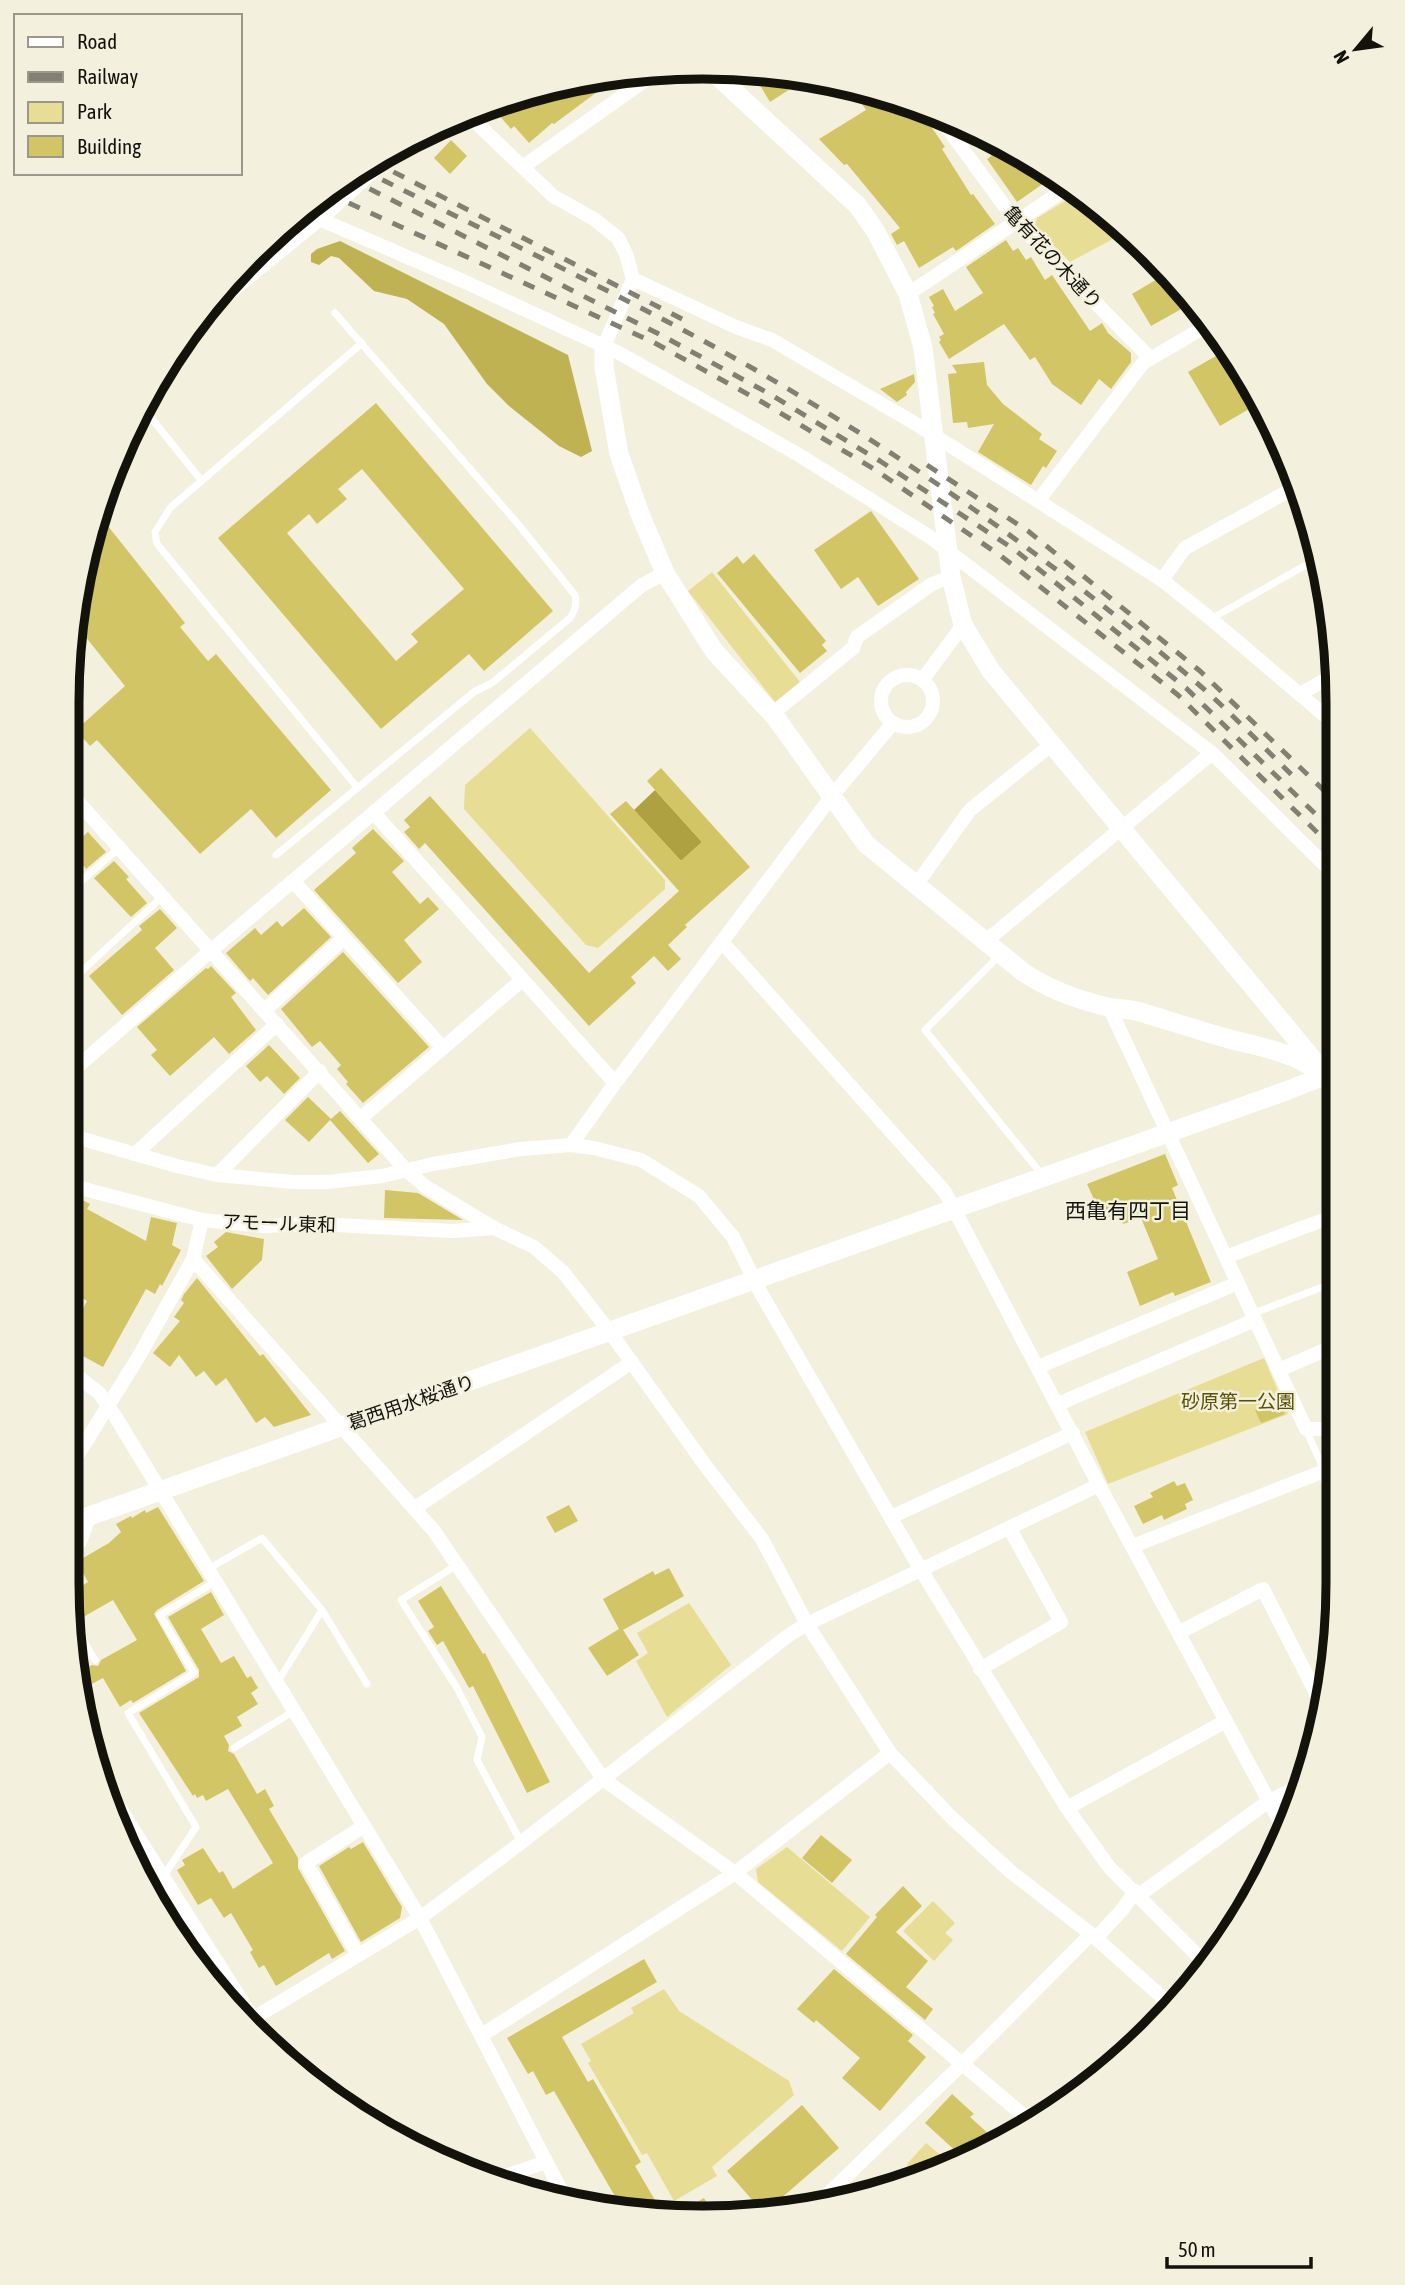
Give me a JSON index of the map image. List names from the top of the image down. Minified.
{"streets":{"street":["亀有花の木通り","アモール東和","葛西用水桜通り"]},"districts":["西亀有四丁目"],"parks":["砂原第一公園"],"legend":["Road","Railway","Park","Building"],"scale_bar":"50 m","north":"bottom left"}
